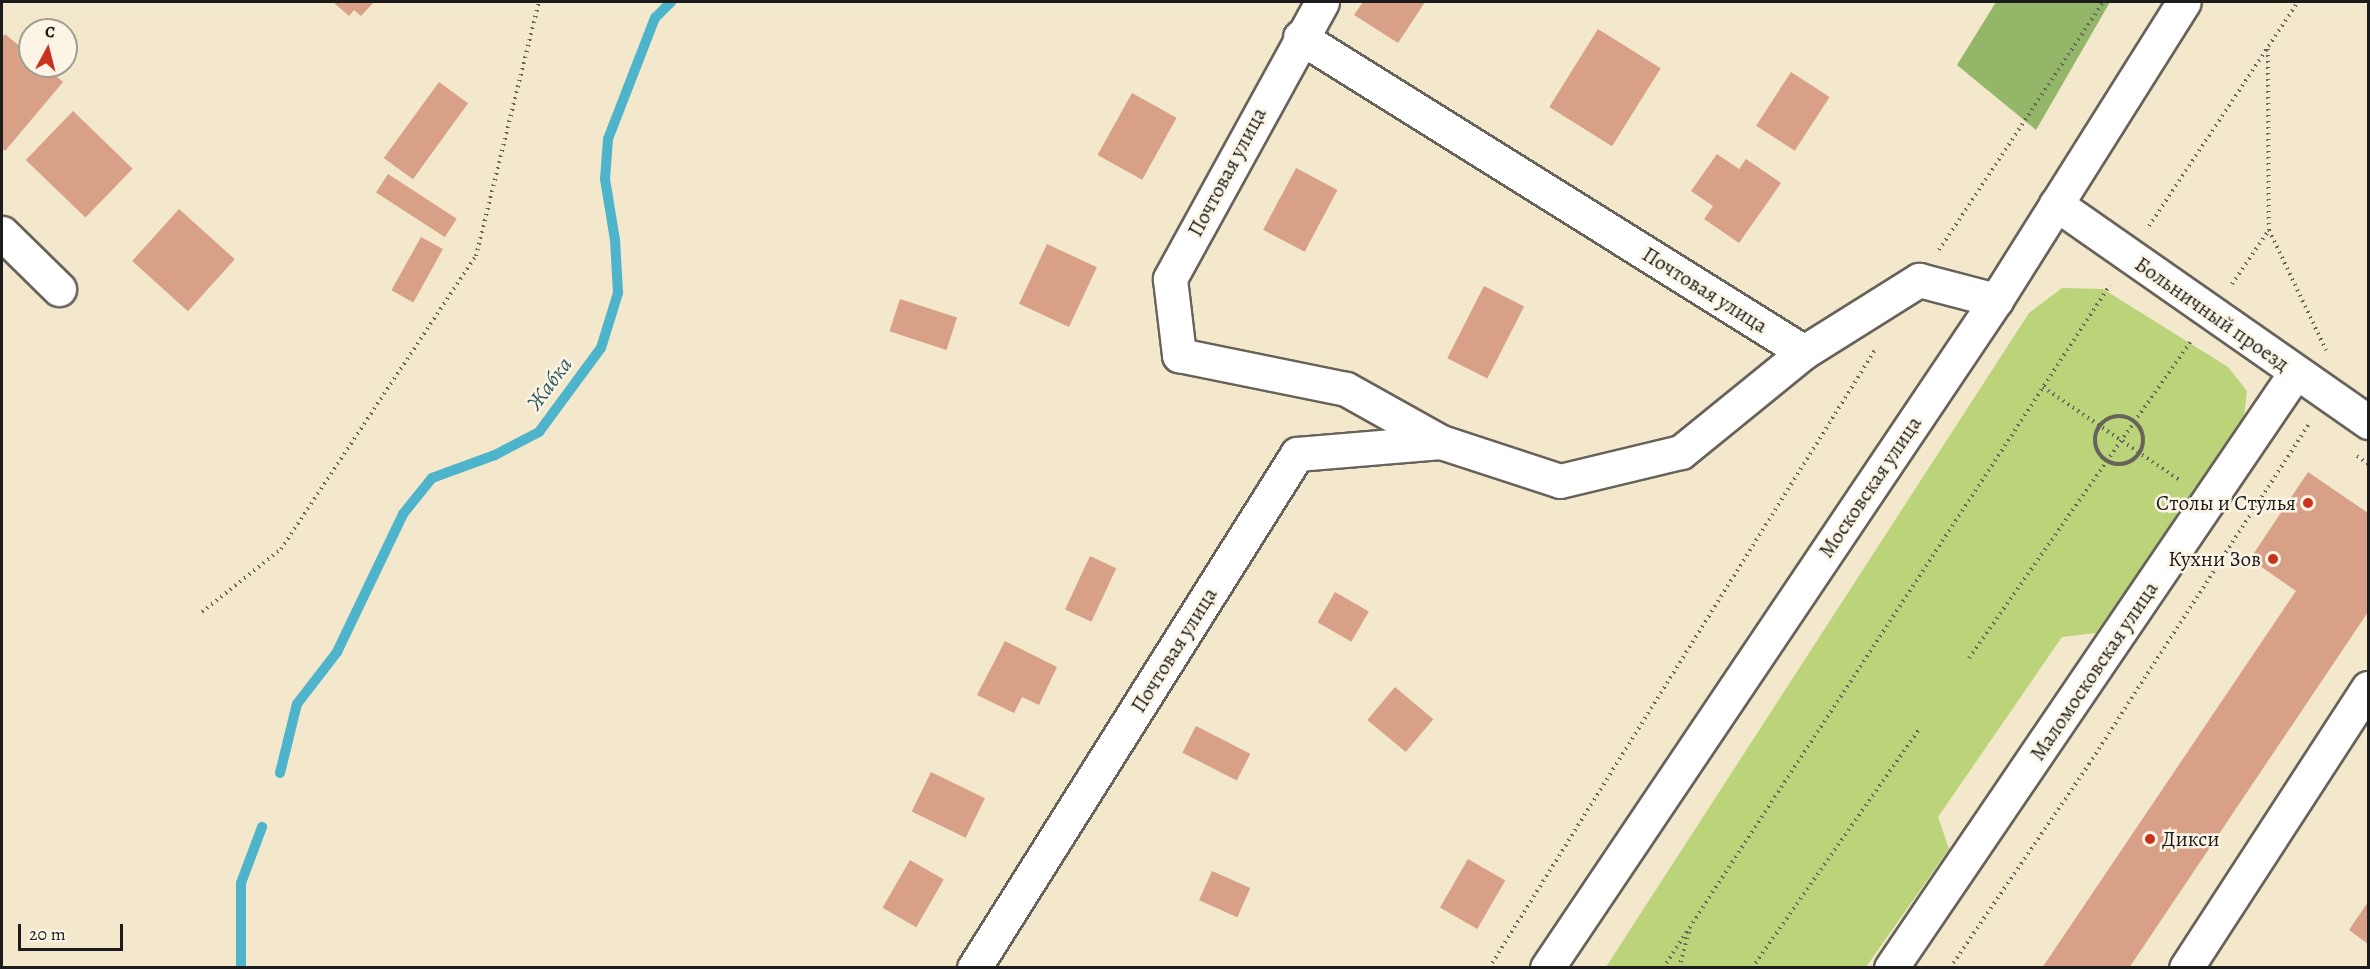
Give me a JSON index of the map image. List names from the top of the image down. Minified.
{"streets":{"street":["Почтовая улица","Больничный проезд","Московская улица","Маломосковская улица"]},"crossings":[["Больничный проезд","Московская улица"],["Больничный проезд","Маломосковская улица"]],"water":["Жабка"],"places":["Столы и Стулья","Кухни Зов","Дикси"],"scale_bar":"20 m","north":"top"}
